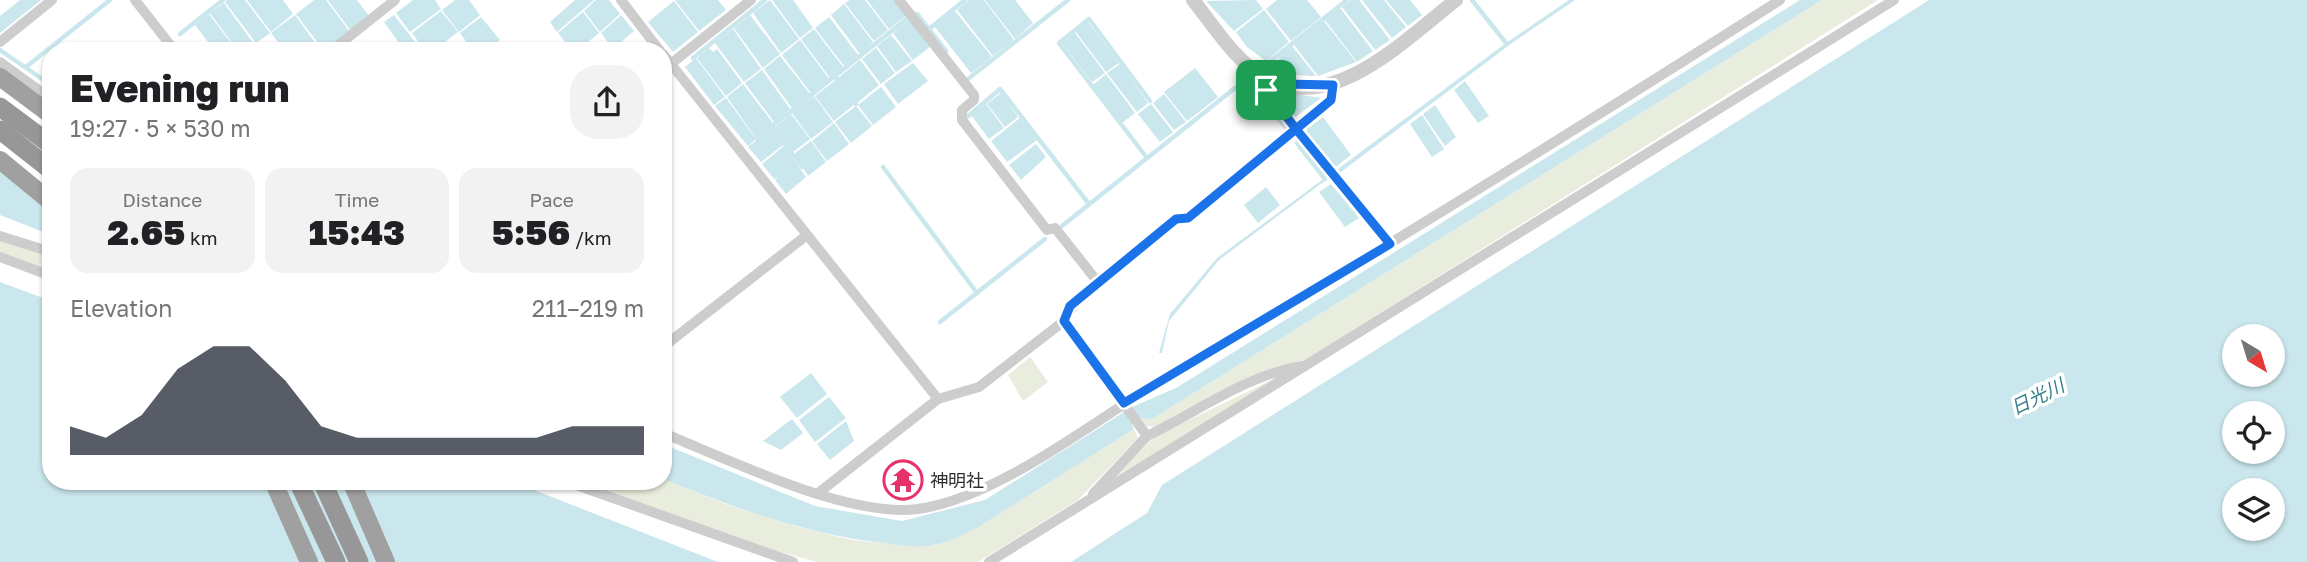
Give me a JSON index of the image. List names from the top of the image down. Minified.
{"water":["日光川"],"places":{"temple":["神明社"]},"north":"bottom right","page":{"heading":["Evening run","19:27 · 5 × 530 m"],"stats":[["Distance","2.65 km"],["Time","15:43"],["Pace","5:56 /km"]],"chart":["Elevation","211–219 m"]}}
